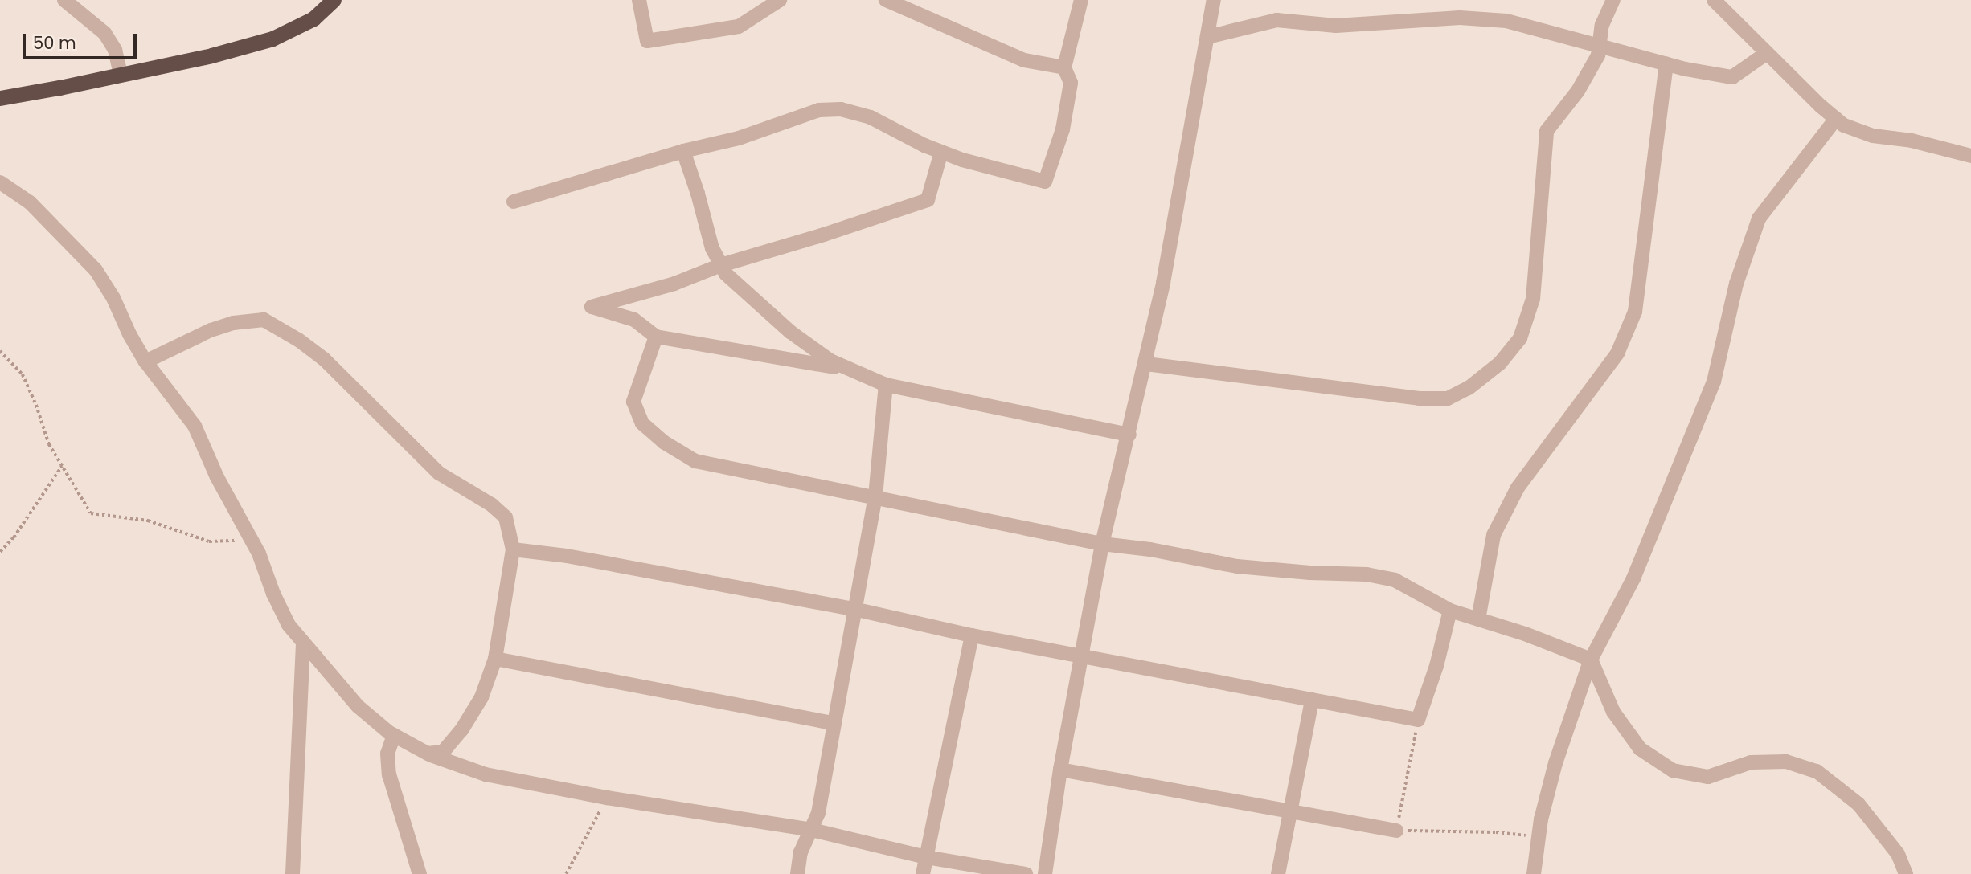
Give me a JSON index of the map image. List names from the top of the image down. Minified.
{"scale_bar":"50 m"}
